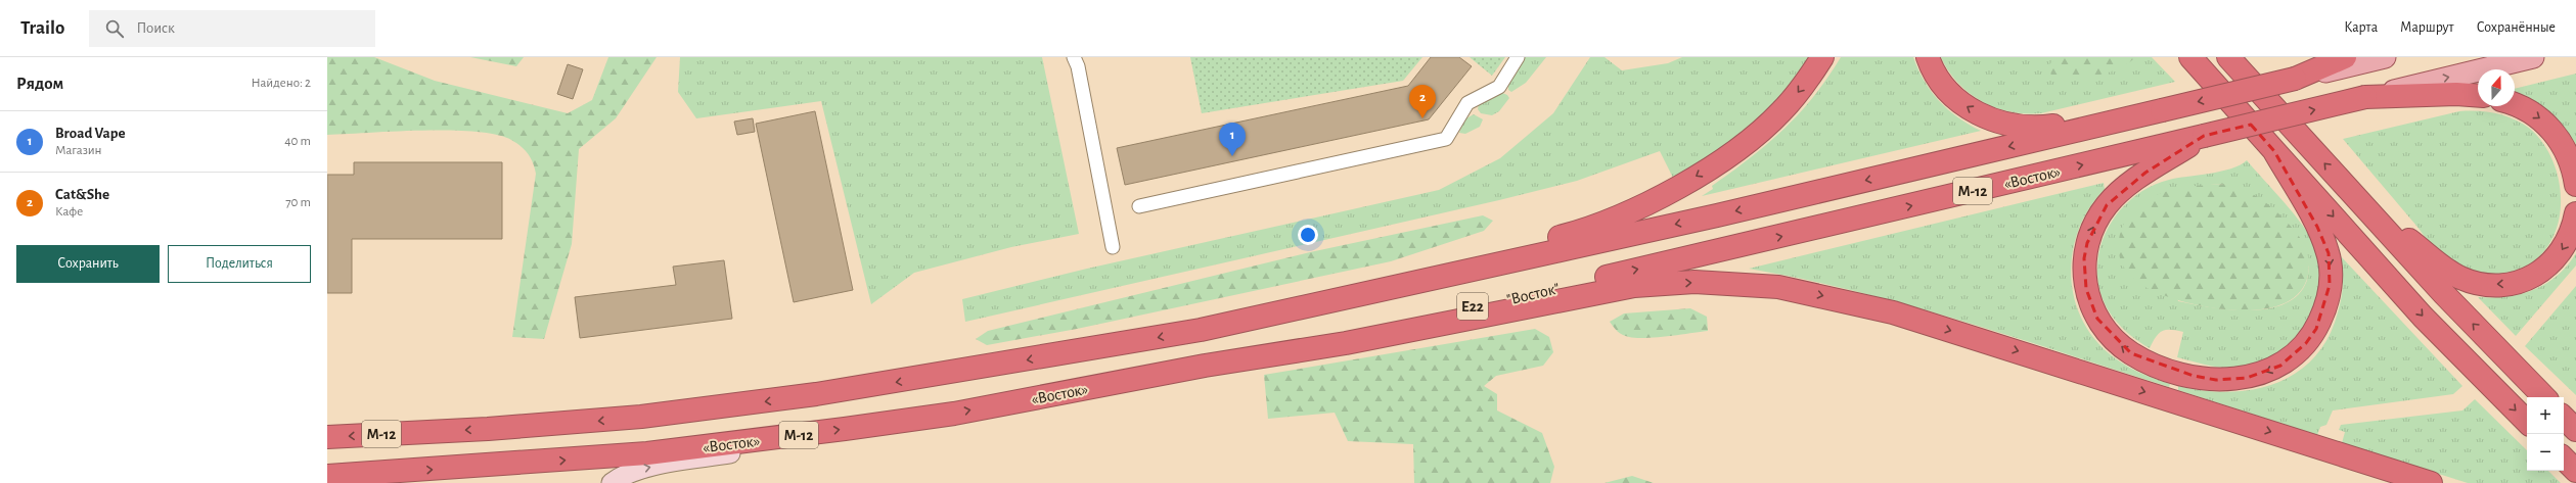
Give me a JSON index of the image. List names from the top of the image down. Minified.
{"streets":{"highway":["«Восток»","М-12","\"Восток\"","E22"]},"crossings":[["«Восток»","\"Восток\""]],"north":"top","page":{"header":"Trailo","search":"Поиск","nav":["Карта","Маршрут","Сохранённые"],"heading":["Рядом","Найдено: 2"],"pins":["2","1"],"list":[{"mark":"1","name":"Broad Vape","note":"Магазин","value":"40 m"},{"mark":"2","name":"Cat&She","note":"Кафе","value":"70 m"}],"buttons":["Сохранить","Поделиться"],"map_buttons":["+","−"]}}
